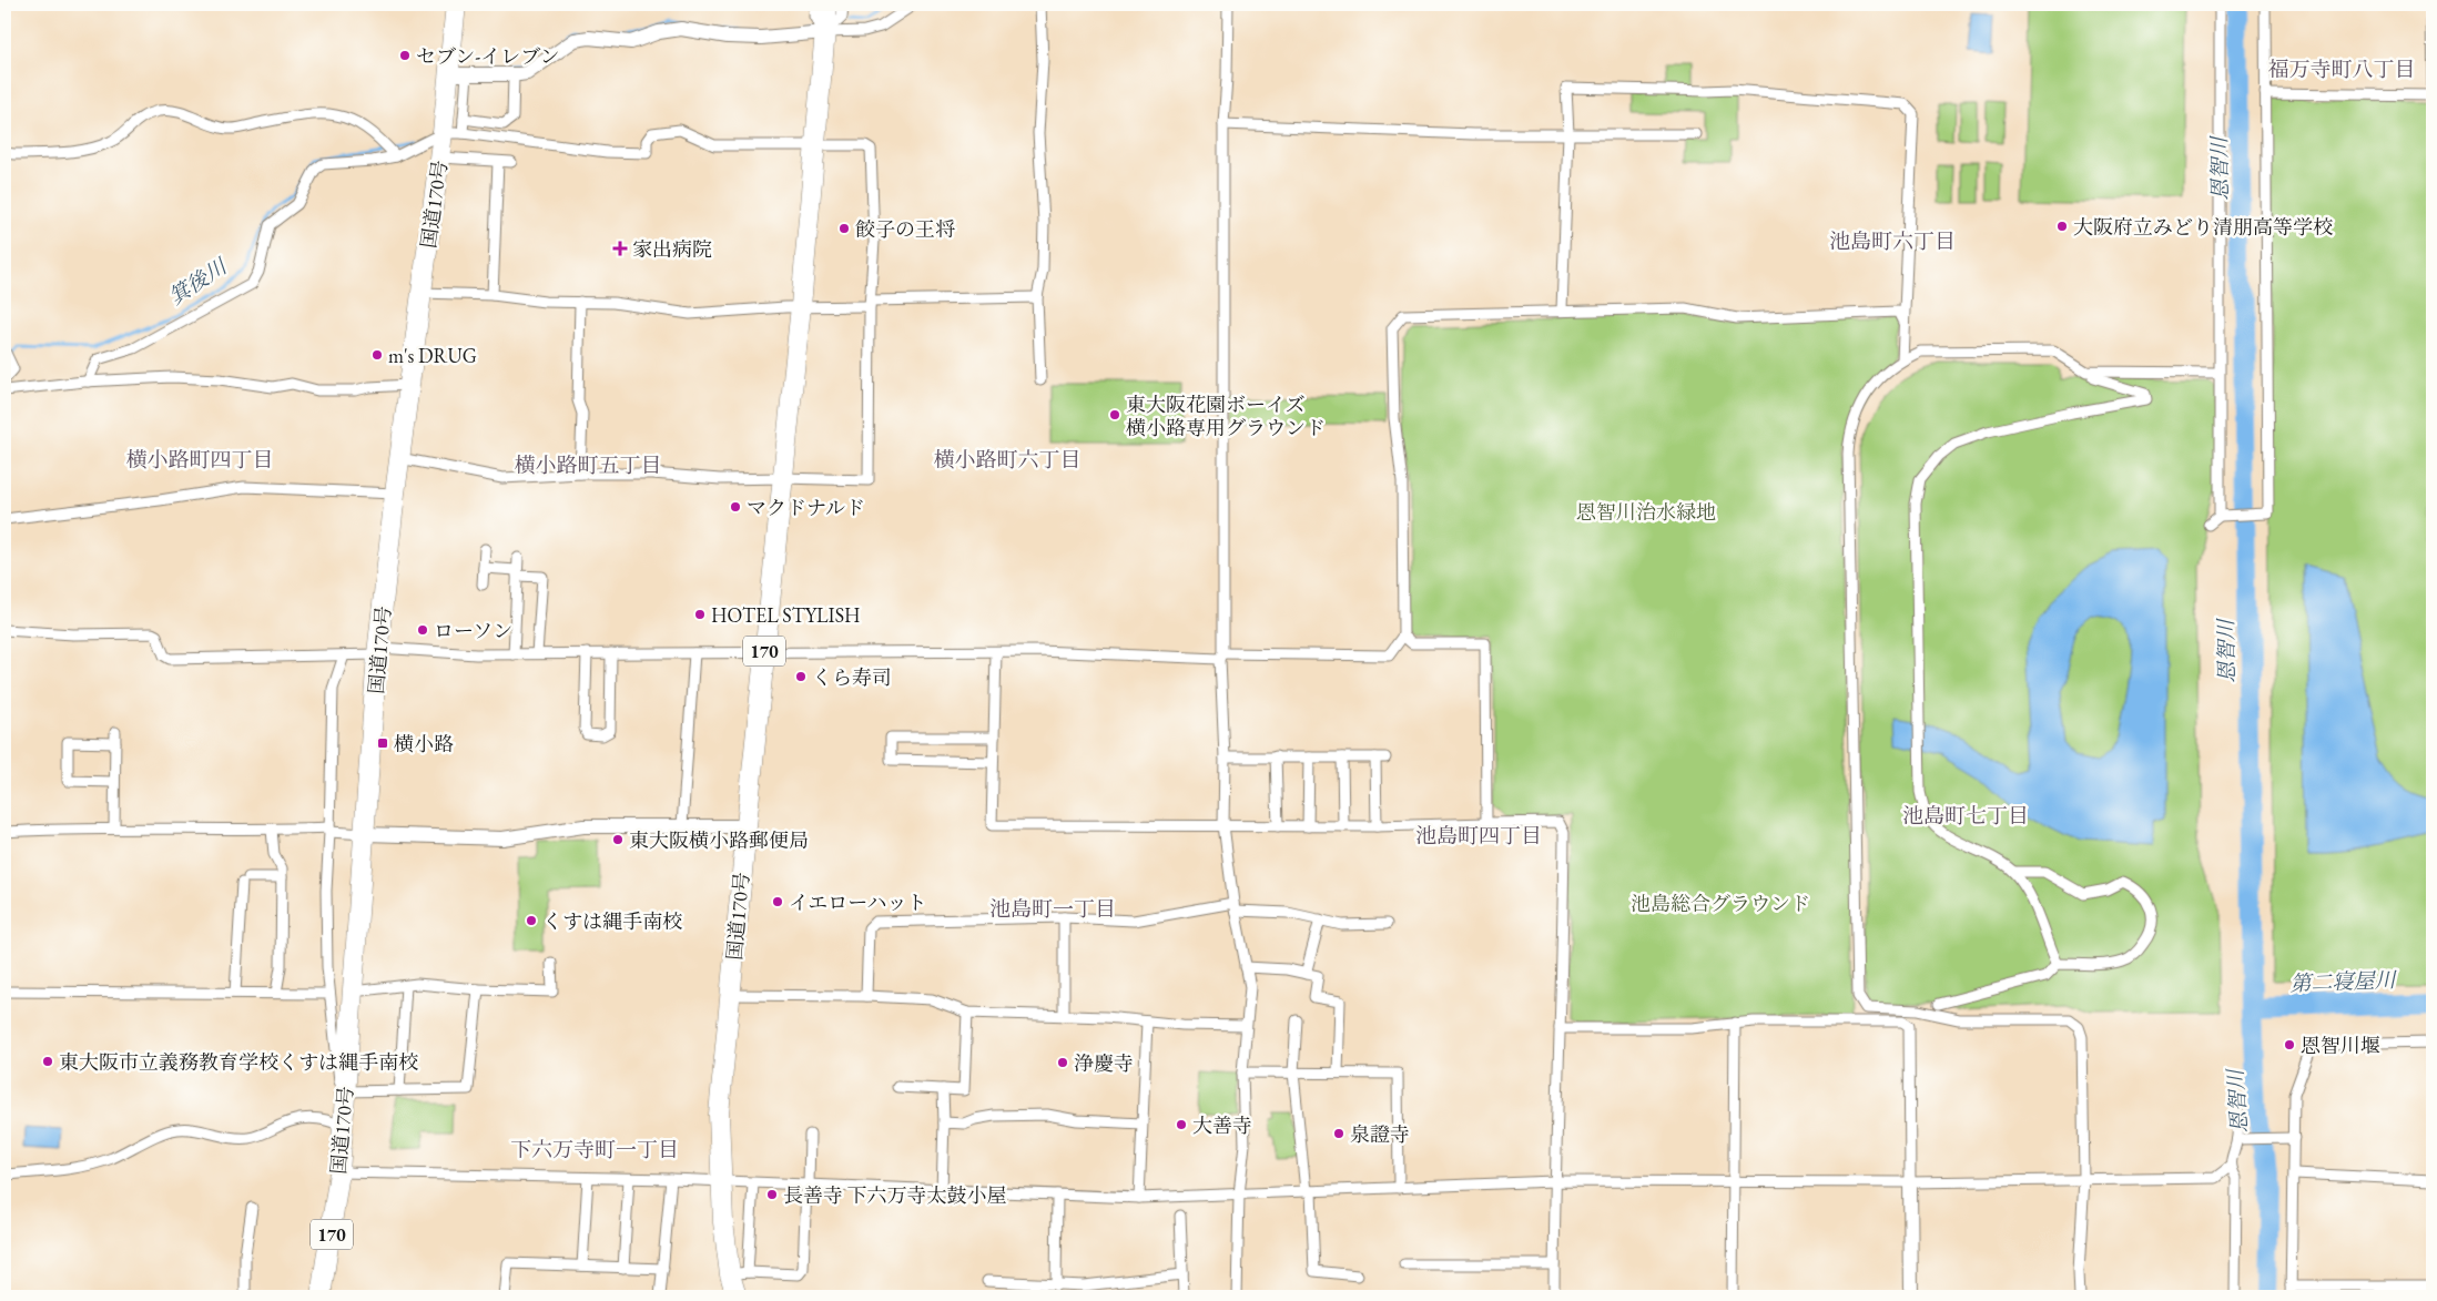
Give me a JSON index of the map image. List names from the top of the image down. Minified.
{"streets":{"highway":["国道170号","170"]},"districts":["福万寺町八丁目","池島町六丁目","横小路町四丁目","横小路町六丁目","横小路町五丁目","池島町七丁目","池島町四丁目","池島町一丁目","下六万寺町一丁目"],"water":["恩智川","箕後川","第二寝屋川"],"parks":["恩智川治水緑地","池島総合グラウンド"],"places":{"other":["セブン-イレブン","大阪府立みどり清朋高等学校","餃子の王将","m's DRUG","東大阪花園ボーイズ 横小路専用グラウンド","マクドナルド","HOTEL STYLISH","ローソン","くら寿司","東大阪横小路郵便局","イエローハット","くすは縄手南校","恩智川堰","東大阪市立義務教育学校くすは縄手南校","浄慶寺","大善寺","泉證寺","長善寺 下六万寺太鼓小屋"],"health":["家出病院"],"transit":["横小路"]}}
